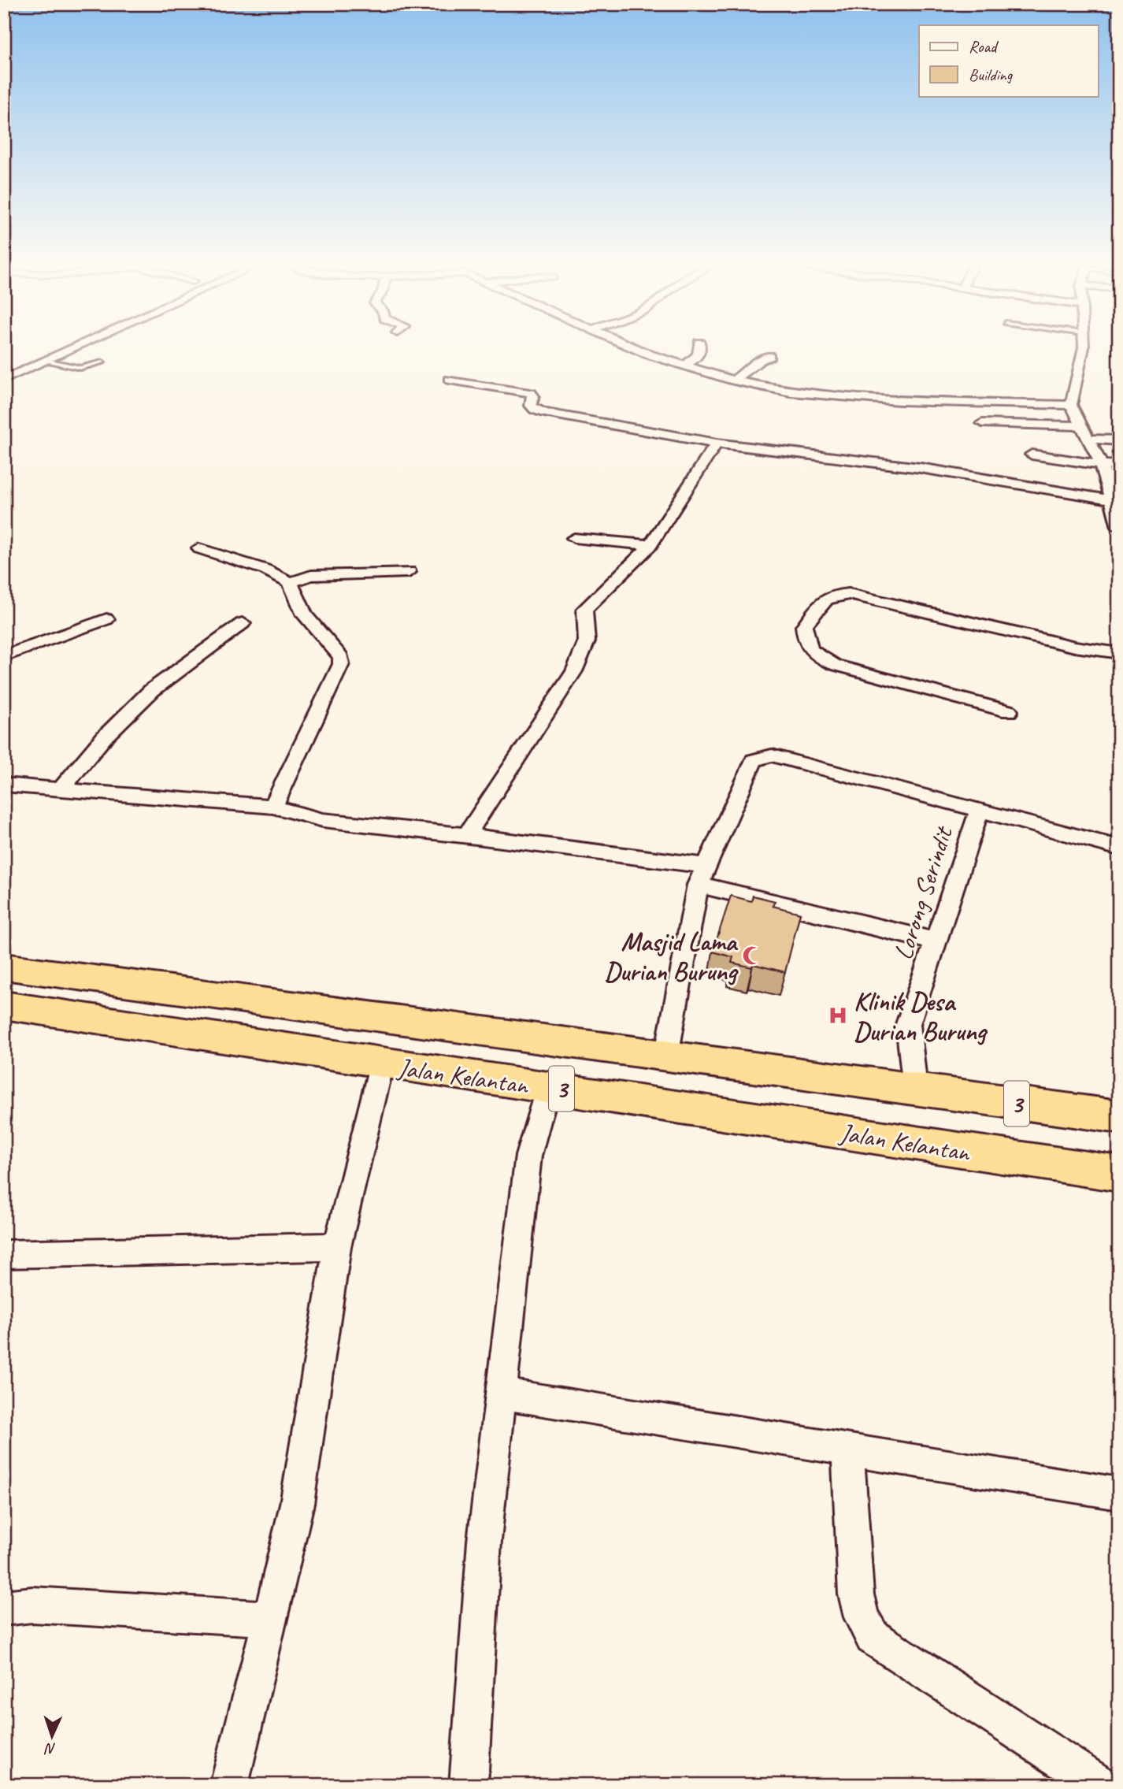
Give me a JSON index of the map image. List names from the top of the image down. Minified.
{"streets":{"highway":["Jalan Kelantan","3"],"street":["Lorong Serindit"]},"crossings":[["Lorong Serindit","Jalan Kelantan"]],"places":{"mosque":["Masjid Lama Durian Burung"],"hospital":["Klinik Desa Durian Burung"]},"legend":["Road","Building"],"north":"bottom"}
